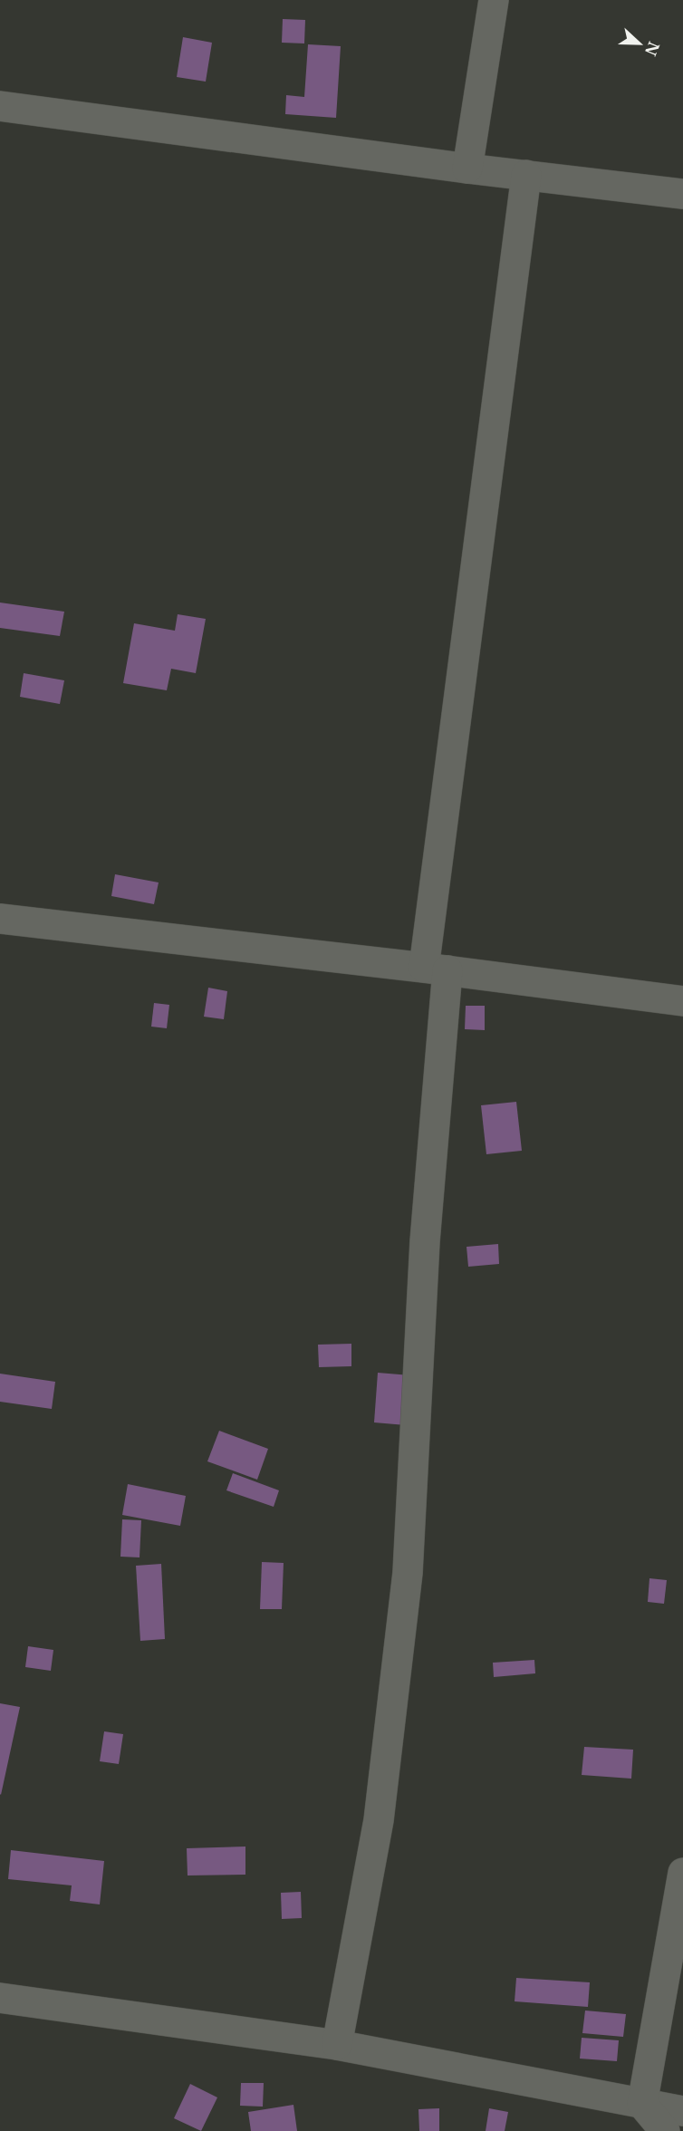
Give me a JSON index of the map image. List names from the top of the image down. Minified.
{"north":"right"}
